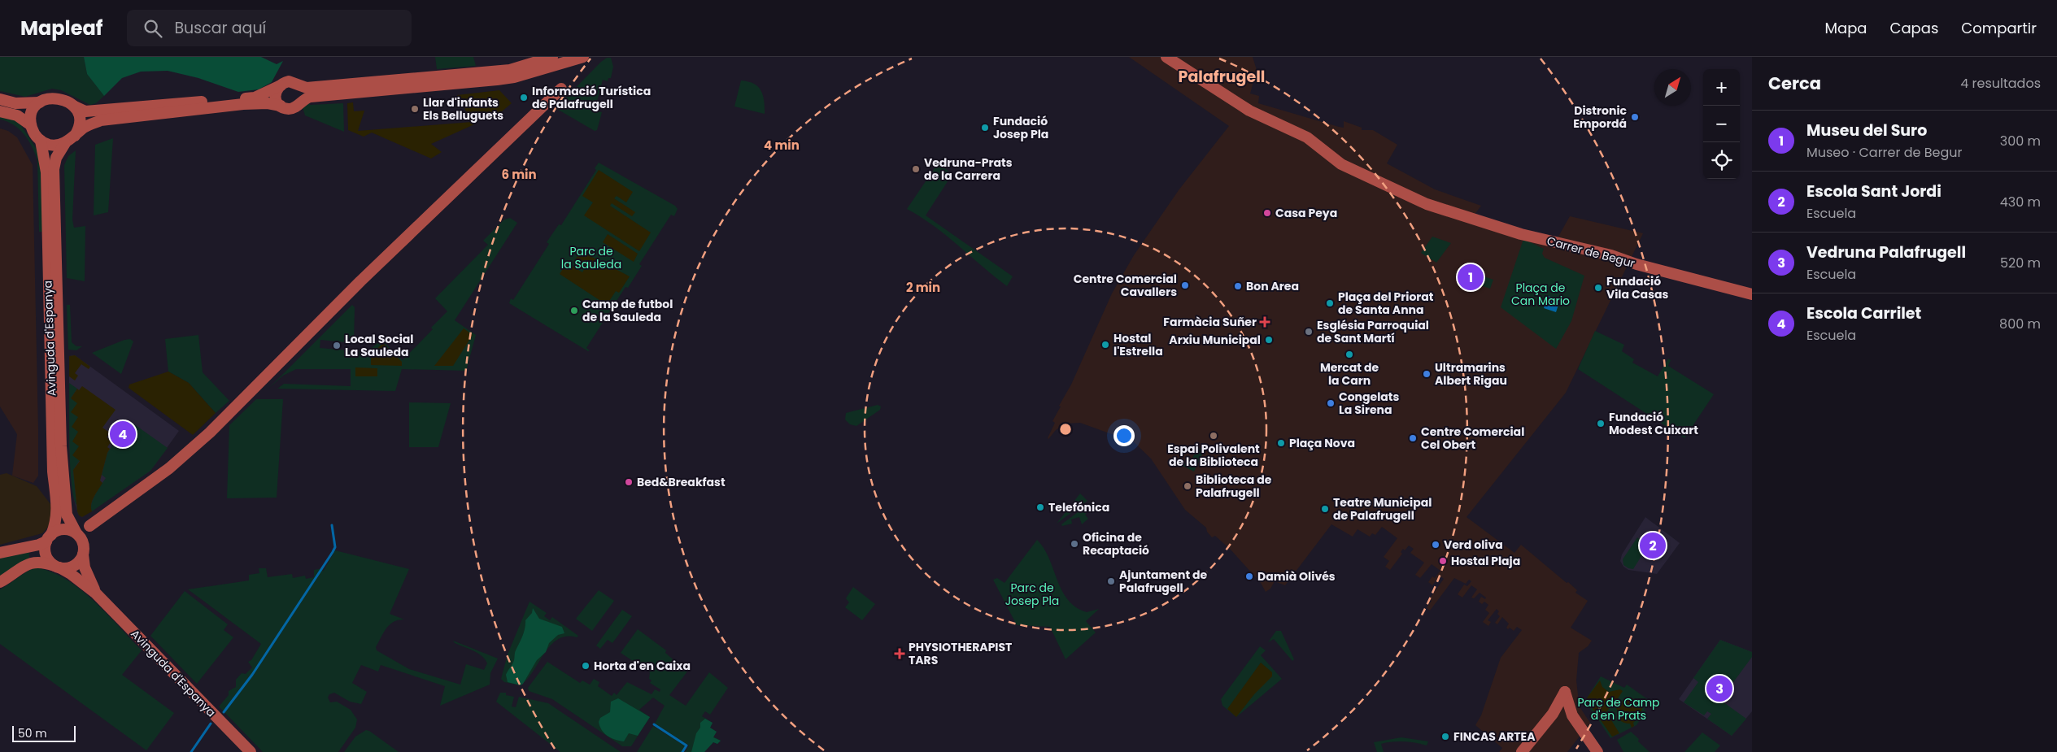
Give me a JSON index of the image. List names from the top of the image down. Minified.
{"streets":{"street":["Carrer de Begur","Avinguda d'Espanya"]},"districts":["Palafrugell"],"parks":["Parc de la Sauleda","Plaça de Can Mario","Parc de Josep Pla","Parc de Camp d'en Prats"],"places":{"other":["Informació Turística de Palafrugell","Llar d'infants Els Belluguets","Distronic Empordá","Fundació Josep Pla","Vedruna-Prats de la Carrera","Casa Peya","Centre Comercial Cavallers","Bon Area","Fundació Vila Casas","Plaça del Priorat de Santa Anna","Camp de futbol de la Sauleda","Església Parroquial de Sant Martí","Arxiu Municipal","Hostal l'Estrella","Local Social La Sauleda","Mercat de la Carn","Ultramarins Albert Rigau","Congelats La Sirena","Fundació Modest Cuixart","Espai Polivalent de la Biblioteca","Centre Comercial Cel Obert","Plaça Nova","Bed&Breakfast","Biblioteca de Palafrugell","Telefónica","Teatre Municipal de Palafrugell","Oficina de Recaptació","Verd oliva","Hostal Plaja","Damià Olivés","Ajuntament de Palafrugell","Horta d'en Caixa","FINCAS ARTEA"],"health":["Farmàcia Suñer","PHYSIOTHERAPIST TARS"]},"scale_bar":"50 m","north":"top right","page":{"header":"Mapleaf","search":"Buscar aquí","nav":["Mapa","Capas","Compartir"],"heading":["Cerca","4 resultados"],"map_buttons":["+","−"],"list":[{"mark":"1","name":"Museu del Suro","note":"Museo · Carrer de Begur","value":"300 m"},{"mark":"2","name":"Escola Sant Jordi","note":"Escuela","value":"430 m"},{"mark":"3","name":"Vedruna Palafrugell","note":"Escuela","value":"520 m"},{"mark":"4","name":"Escola Carrilet","note":"Escuela","value":"800 m"}],"pins":["1","4","2","3"],"scale":"50 m"},"rings":["4 min","6 min","2 min"]}
